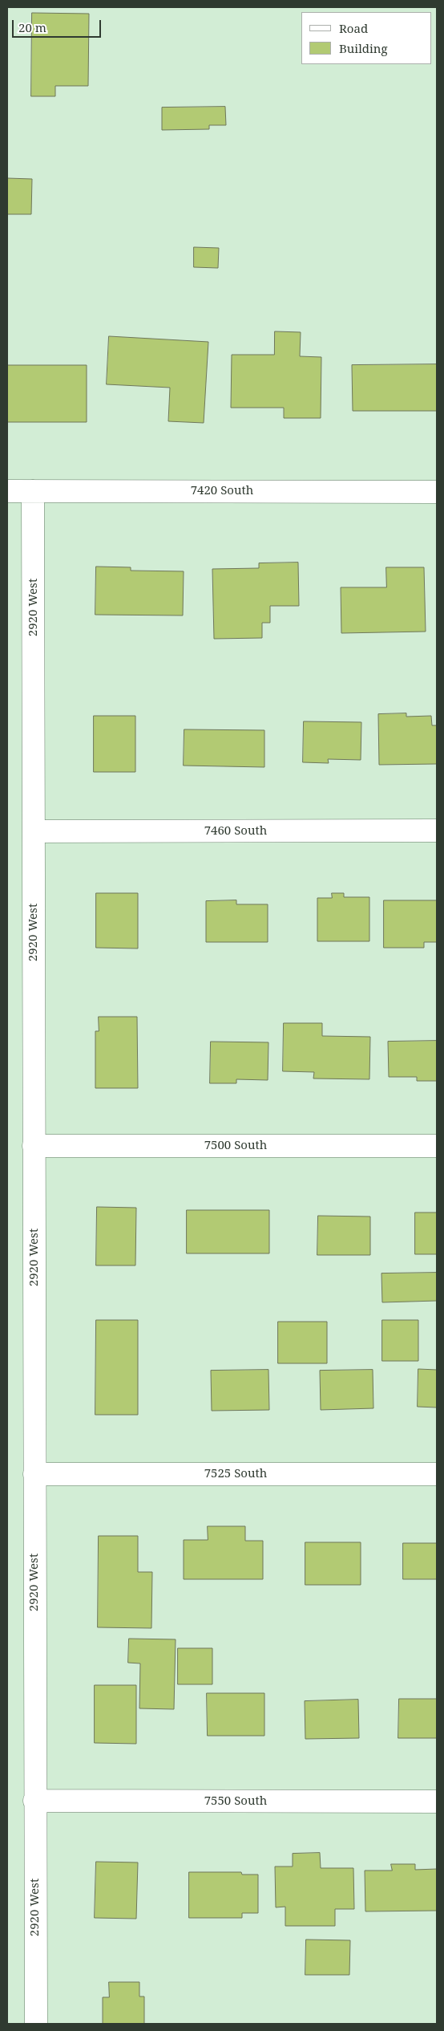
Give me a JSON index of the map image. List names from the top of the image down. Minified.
{"streets":{"street":["7420 South","2920 West","7460 South","7500 South","7525 South","7550 South"]},"crossings":[["7420 South","2920 West"],["2920 West","7460 South"],["2920 West","7500 South"],["2920 West","7525 South"],["2920 West","7550 South"]],"legend":["Road","Building"],"scale_bar":"20 m"}
